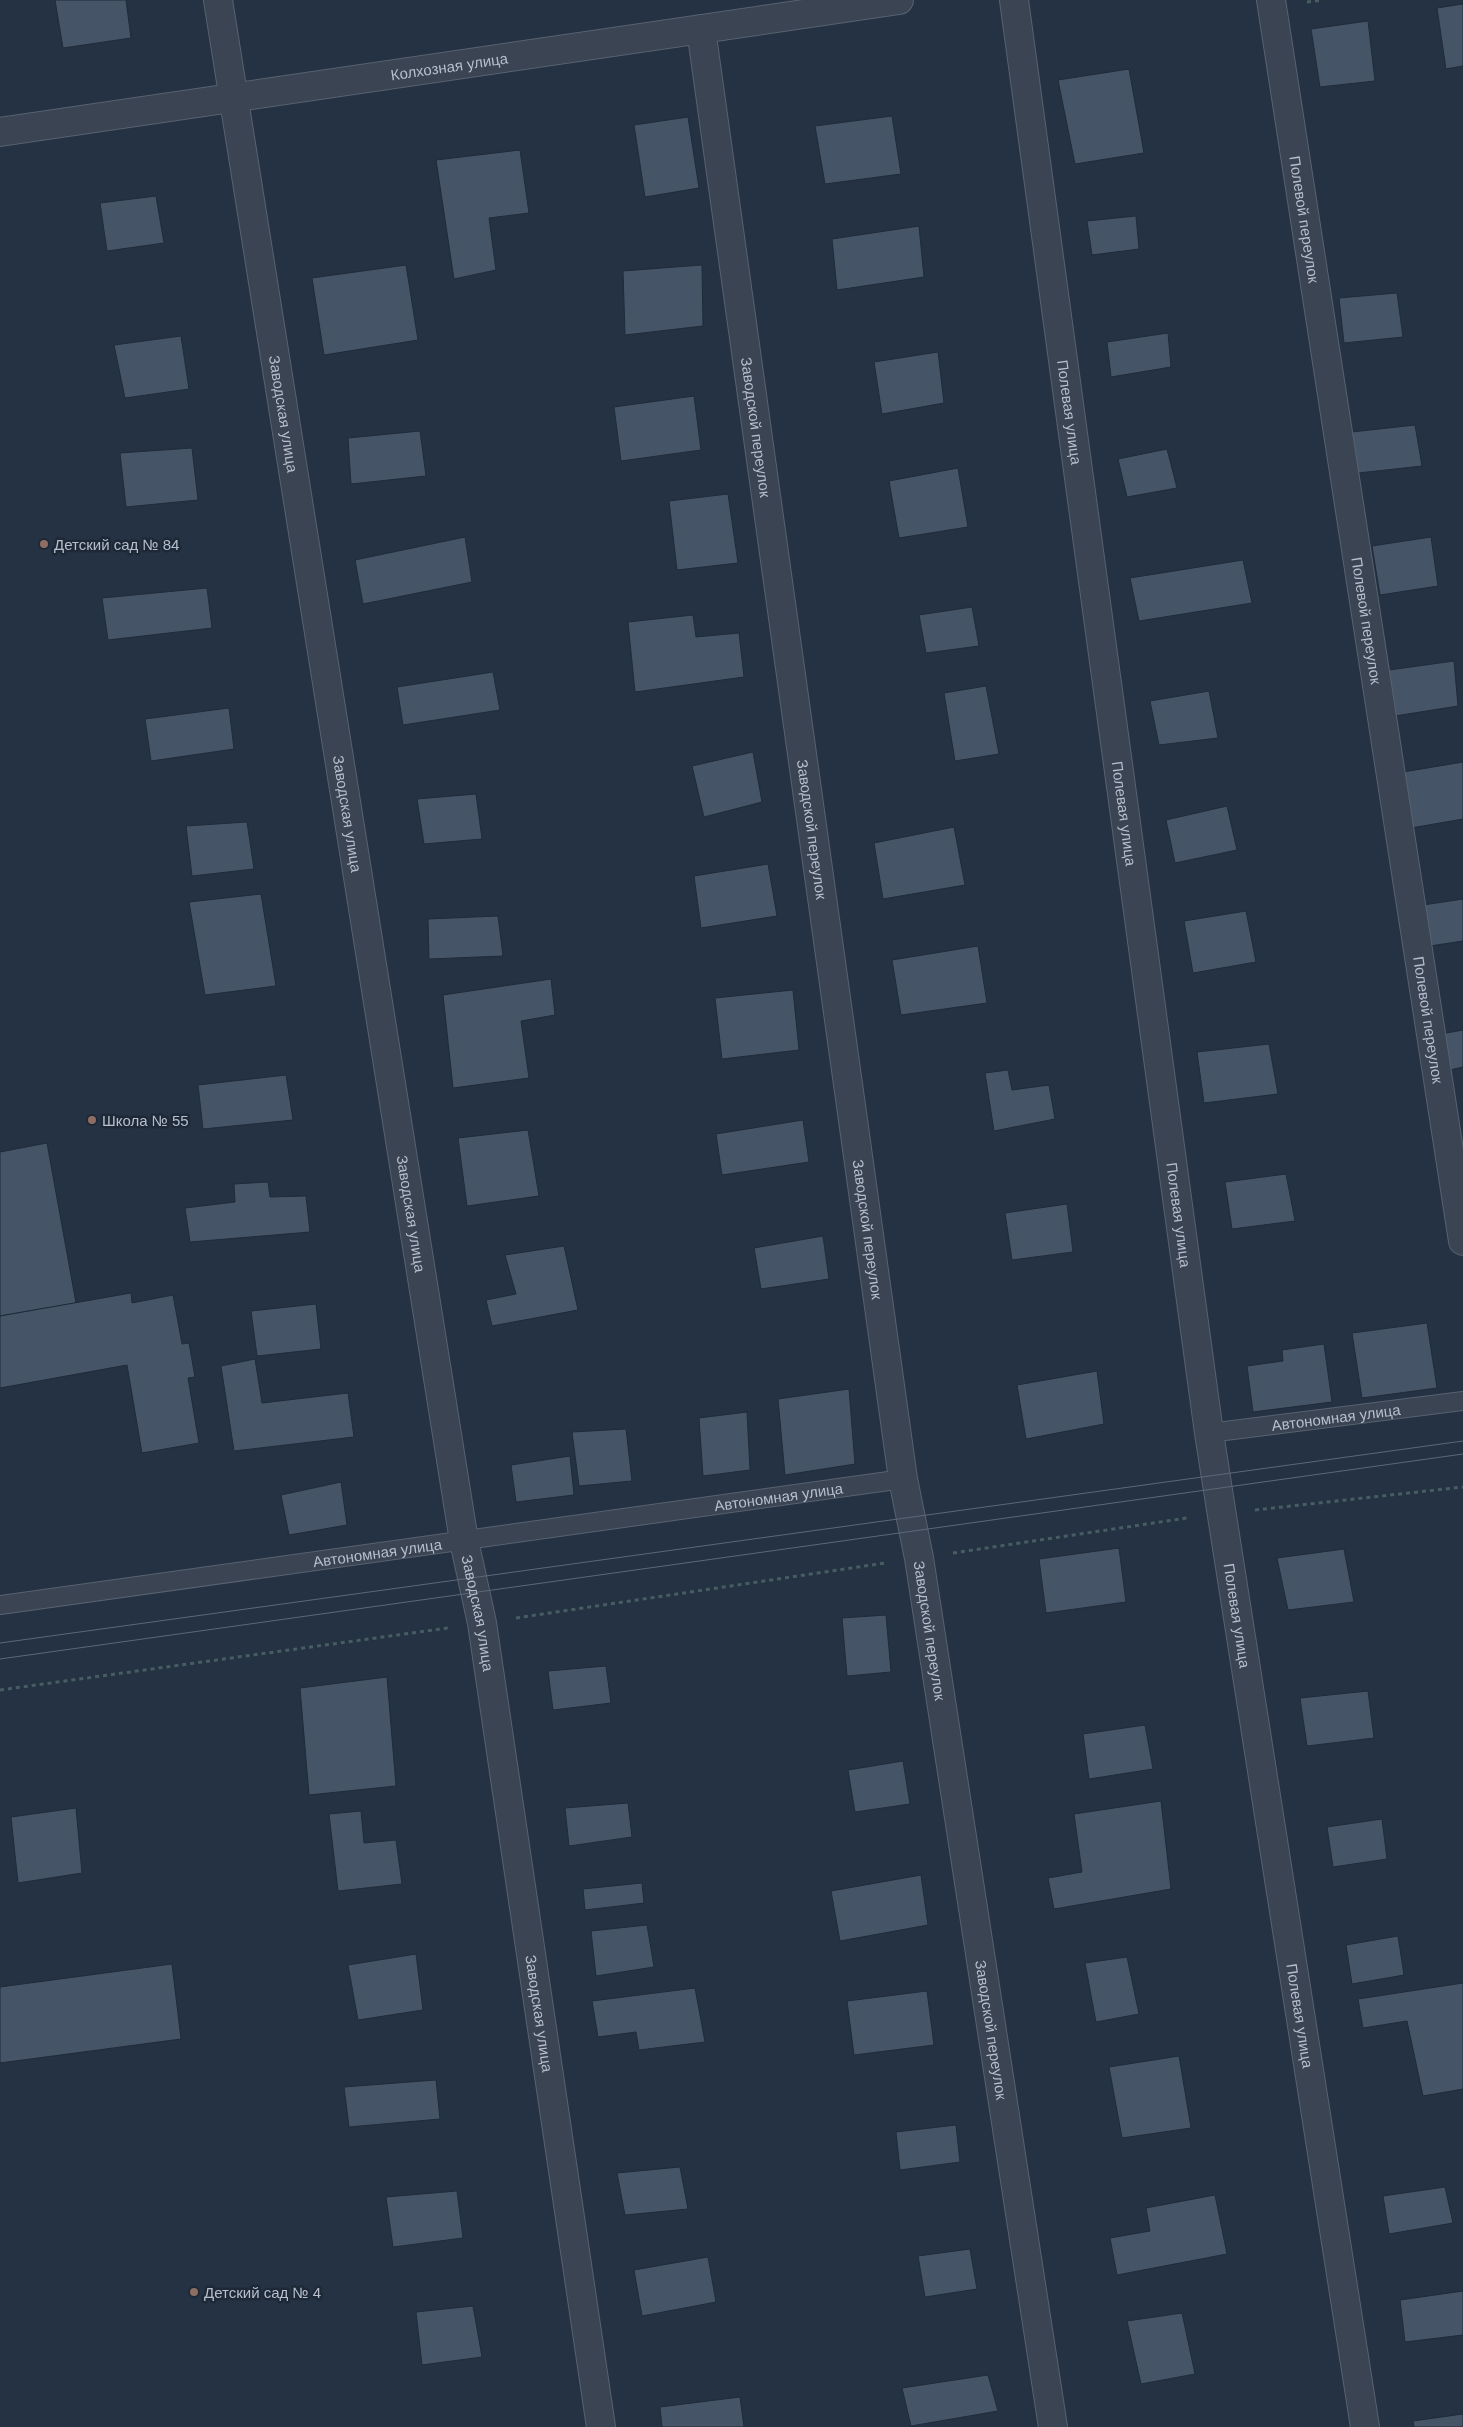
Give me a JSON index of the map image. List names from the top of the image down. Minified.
{"streets":{"street":["Колхозная улица","Полевой переулок","Полевая улица","Заводская улица","Заводской переулок"],"lane":["Автономная улица"]},"crossings":[["Колхозная улица","Заводская улица"],["Колхозная улица","Заводской переулок"],["Полевая улица","Автономная улица"],["Заводская улица","Автономная улица"],["Заводской переулок","Автономная улица"]],"places":["Детский сад № 84","Школа № 55","Детский сад № 4"]}
